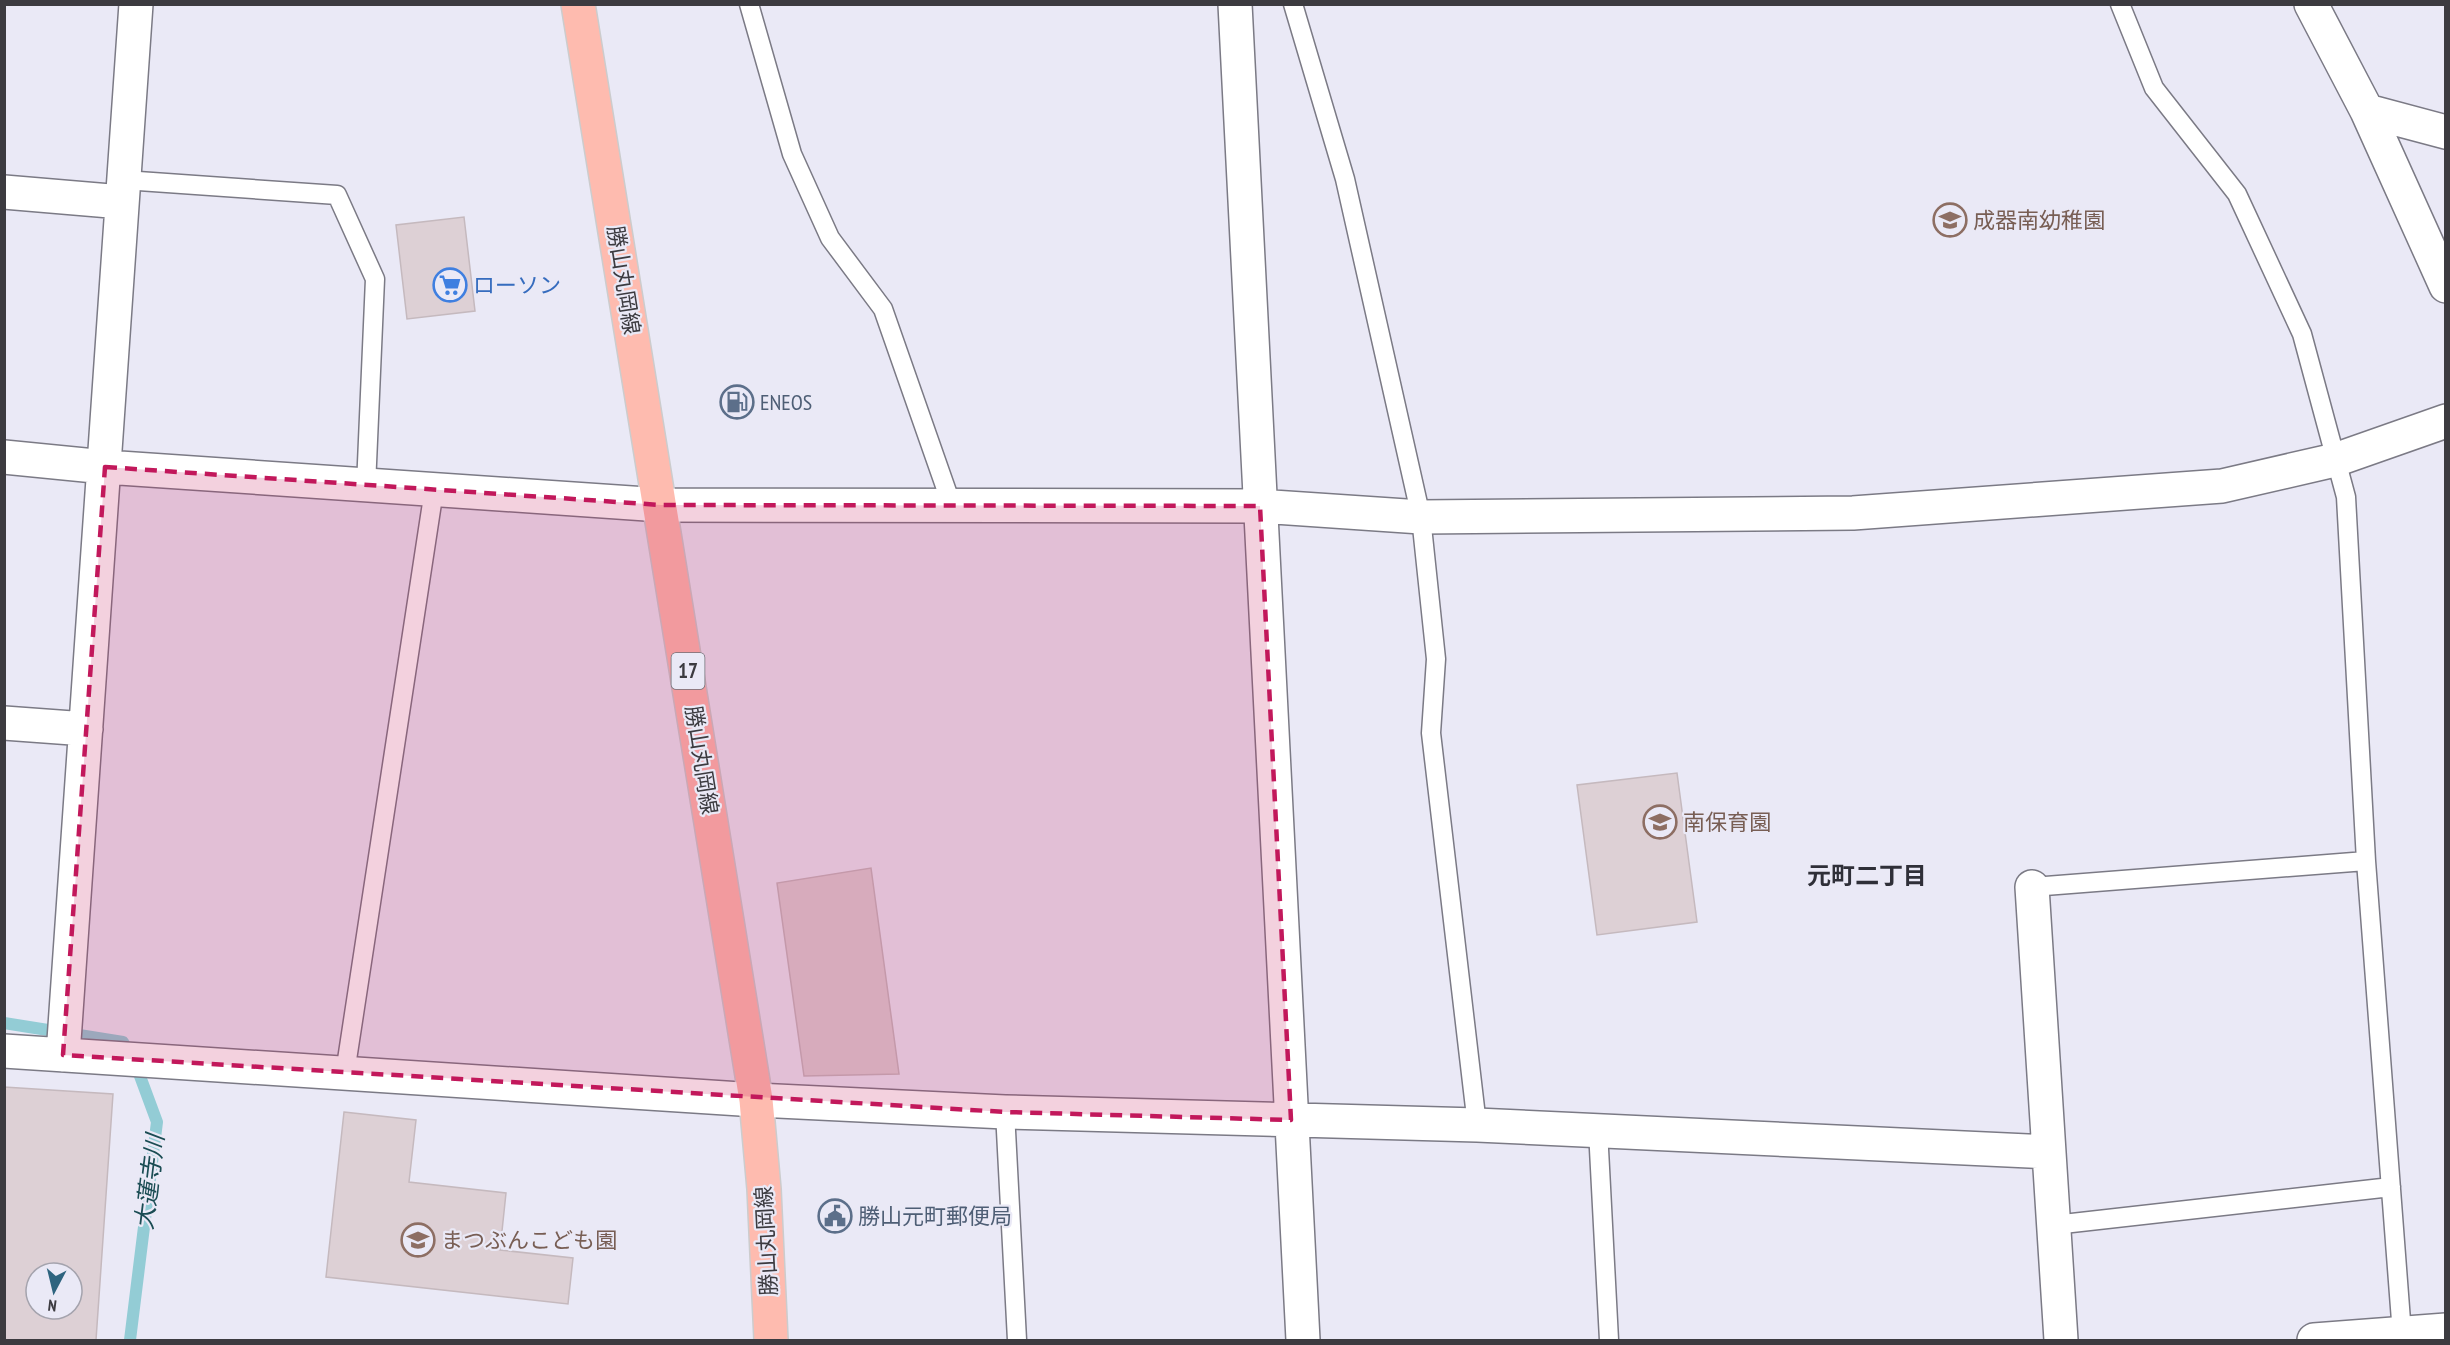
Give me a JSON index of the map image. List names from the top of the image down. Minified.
{"streets":{"main road":["勝山丸岡線","17"]},"districts":["元町二丁目"],"water":["大蓮寺川"],"places":{"school or university":["成器南幼稚園","南保育園","まつぶんこども園"],"supermarket":["ローソン"],"fuel station":["ENEOS"],"public building":["勝山元町郵便局"]},"north":"bottom"}
